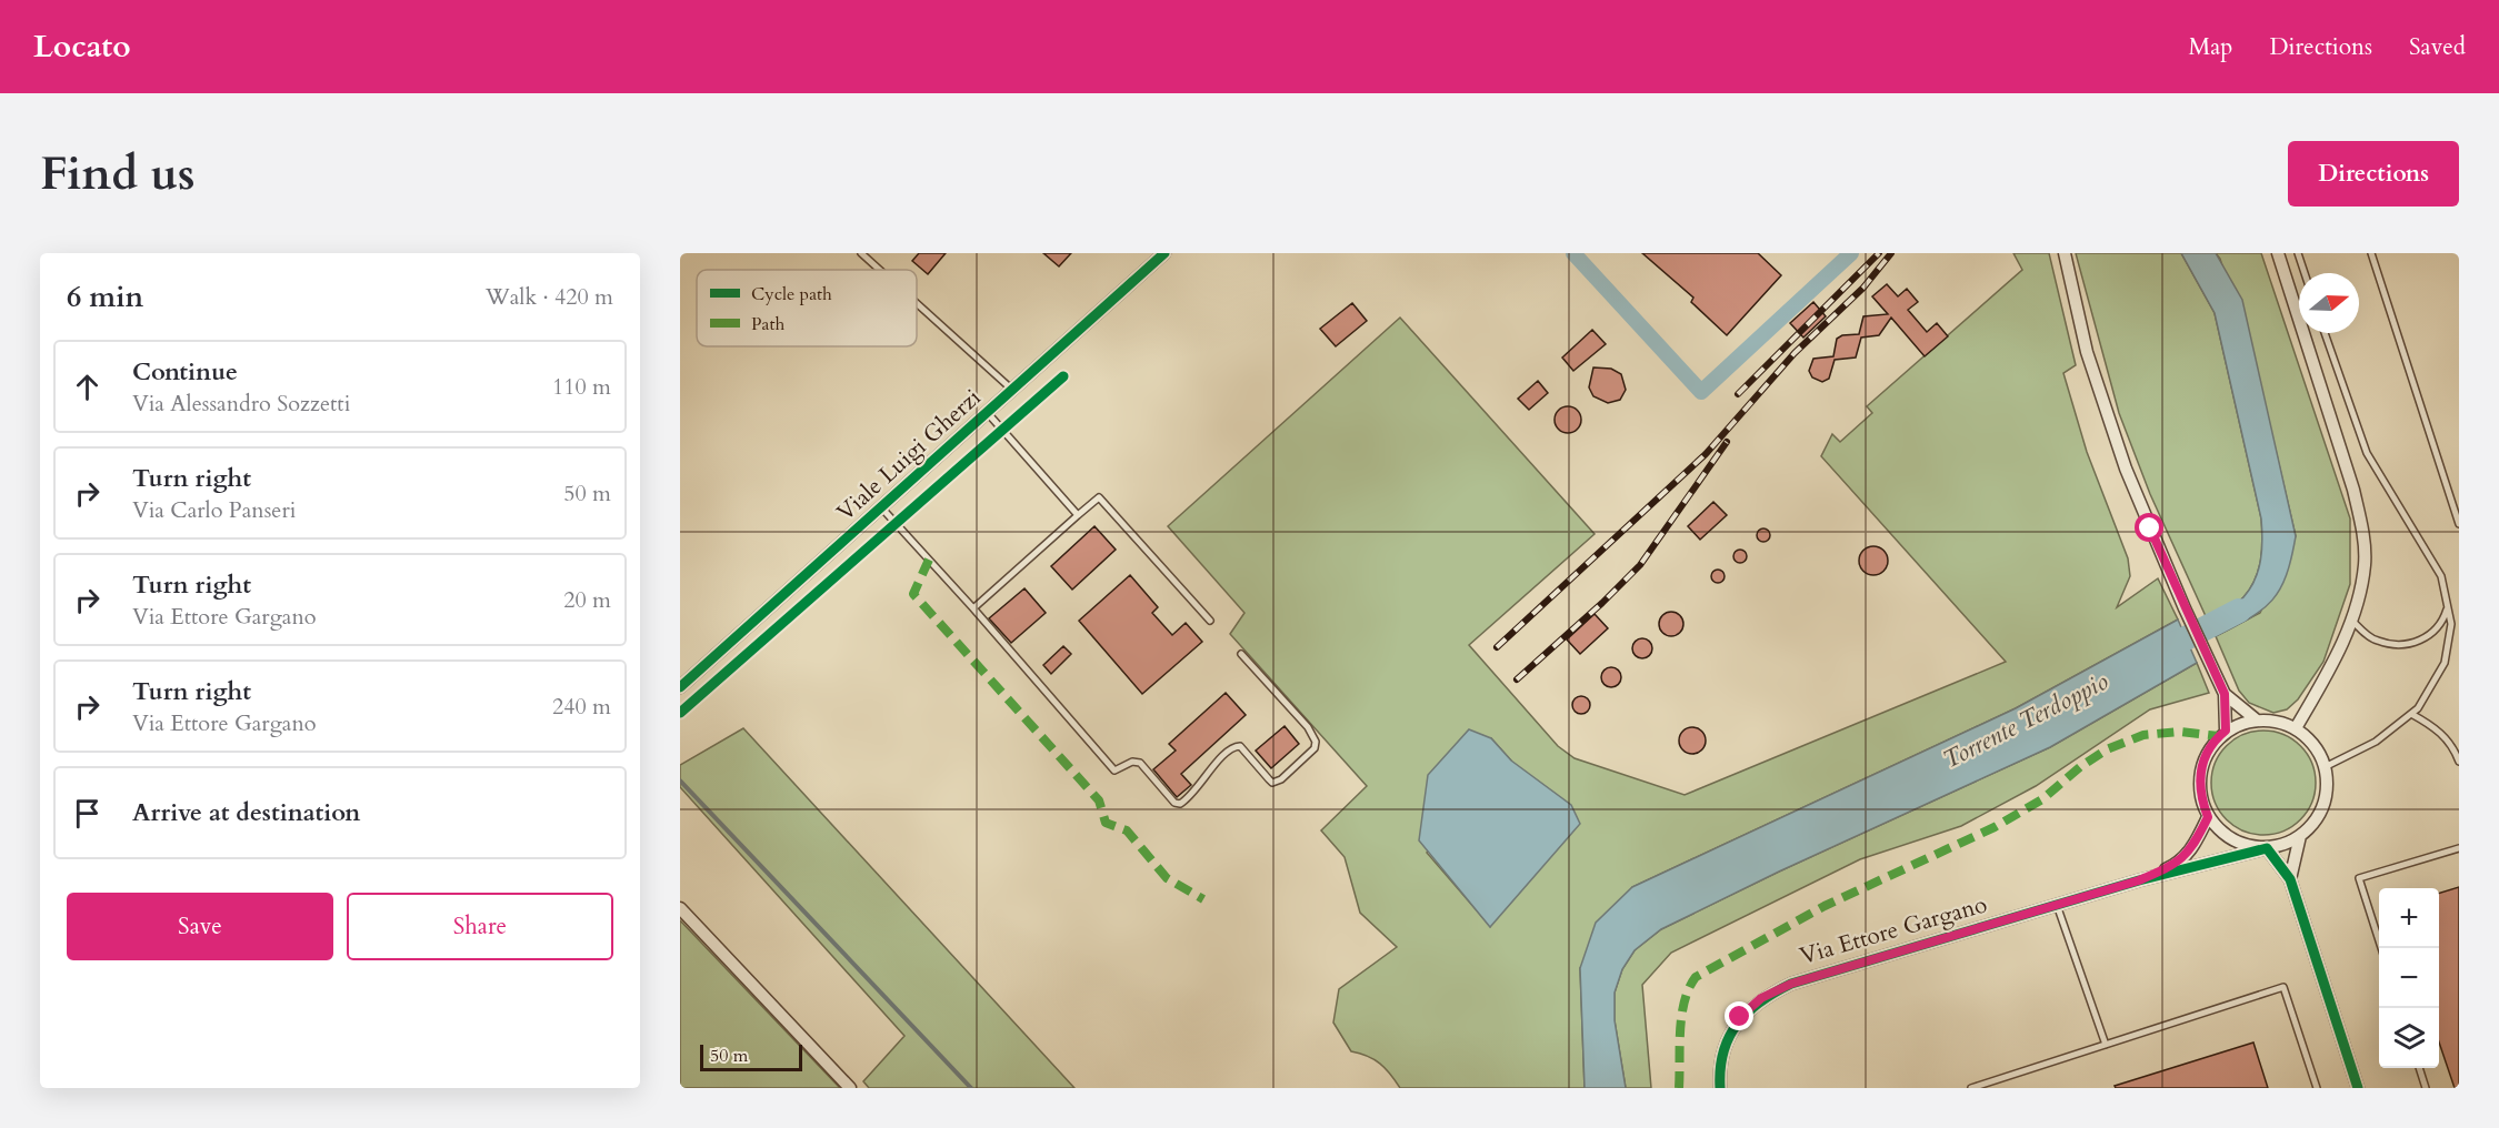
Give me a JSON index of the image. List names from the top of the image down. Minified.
{"streets":{"street":["Viale Luigi Gherzi","Via Ettore Gargano"]},"water":["Torrente Terdoppio"],"legend":["Cycle path","Path"],"scale_bar":"50 m","north":"right","page":{"header":"Locato","nav":["Map","Directions","Saved"],"buttons":["Directions",["Save","Share"]],"title":"Find us","heading":["6 min","Walk · 420 m"],"list":[["Continue","Via Alessandro Sozzetti","110 m"],["Turn right","Via Carlo Panseri","50 m"],["Turn right","Via Ettore Gargano","20 m"],["Turn right","Via Ettore Gargano","240 m"],"Arrive at destination"],"map_buttons":["+","−"],"scale":"50 m"}}
